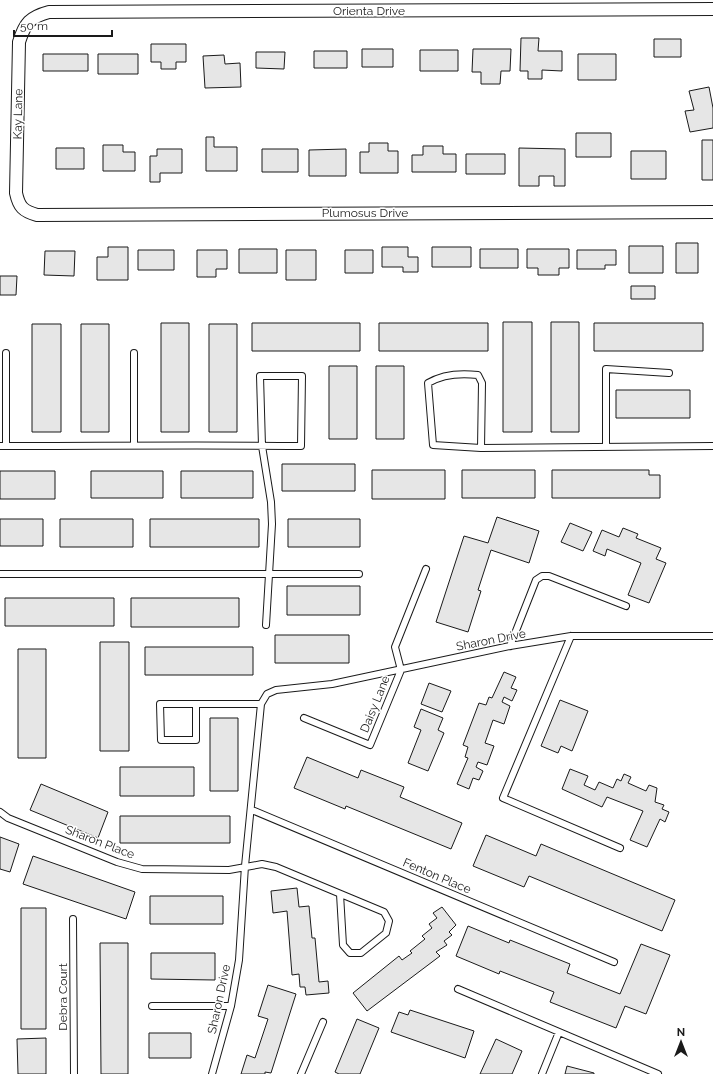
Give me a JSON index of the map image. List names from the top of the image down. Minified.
{"streets":{"street":["Orienta Drive","Kay Lane","Plumosus Drive"],"lane":["Sharon Drive","Daisy Lane","Sharon Place","Fenton Place","Debra Court"]},"crossings":[["Orienta Drive","Kay Lane"],["Kay Lane","Plumosus Drive"],["Sharon Drive","Daisy Lane"],["Sharon Drive","Sharon Place"]],"scale_bar":"50 m","north":"top"}
